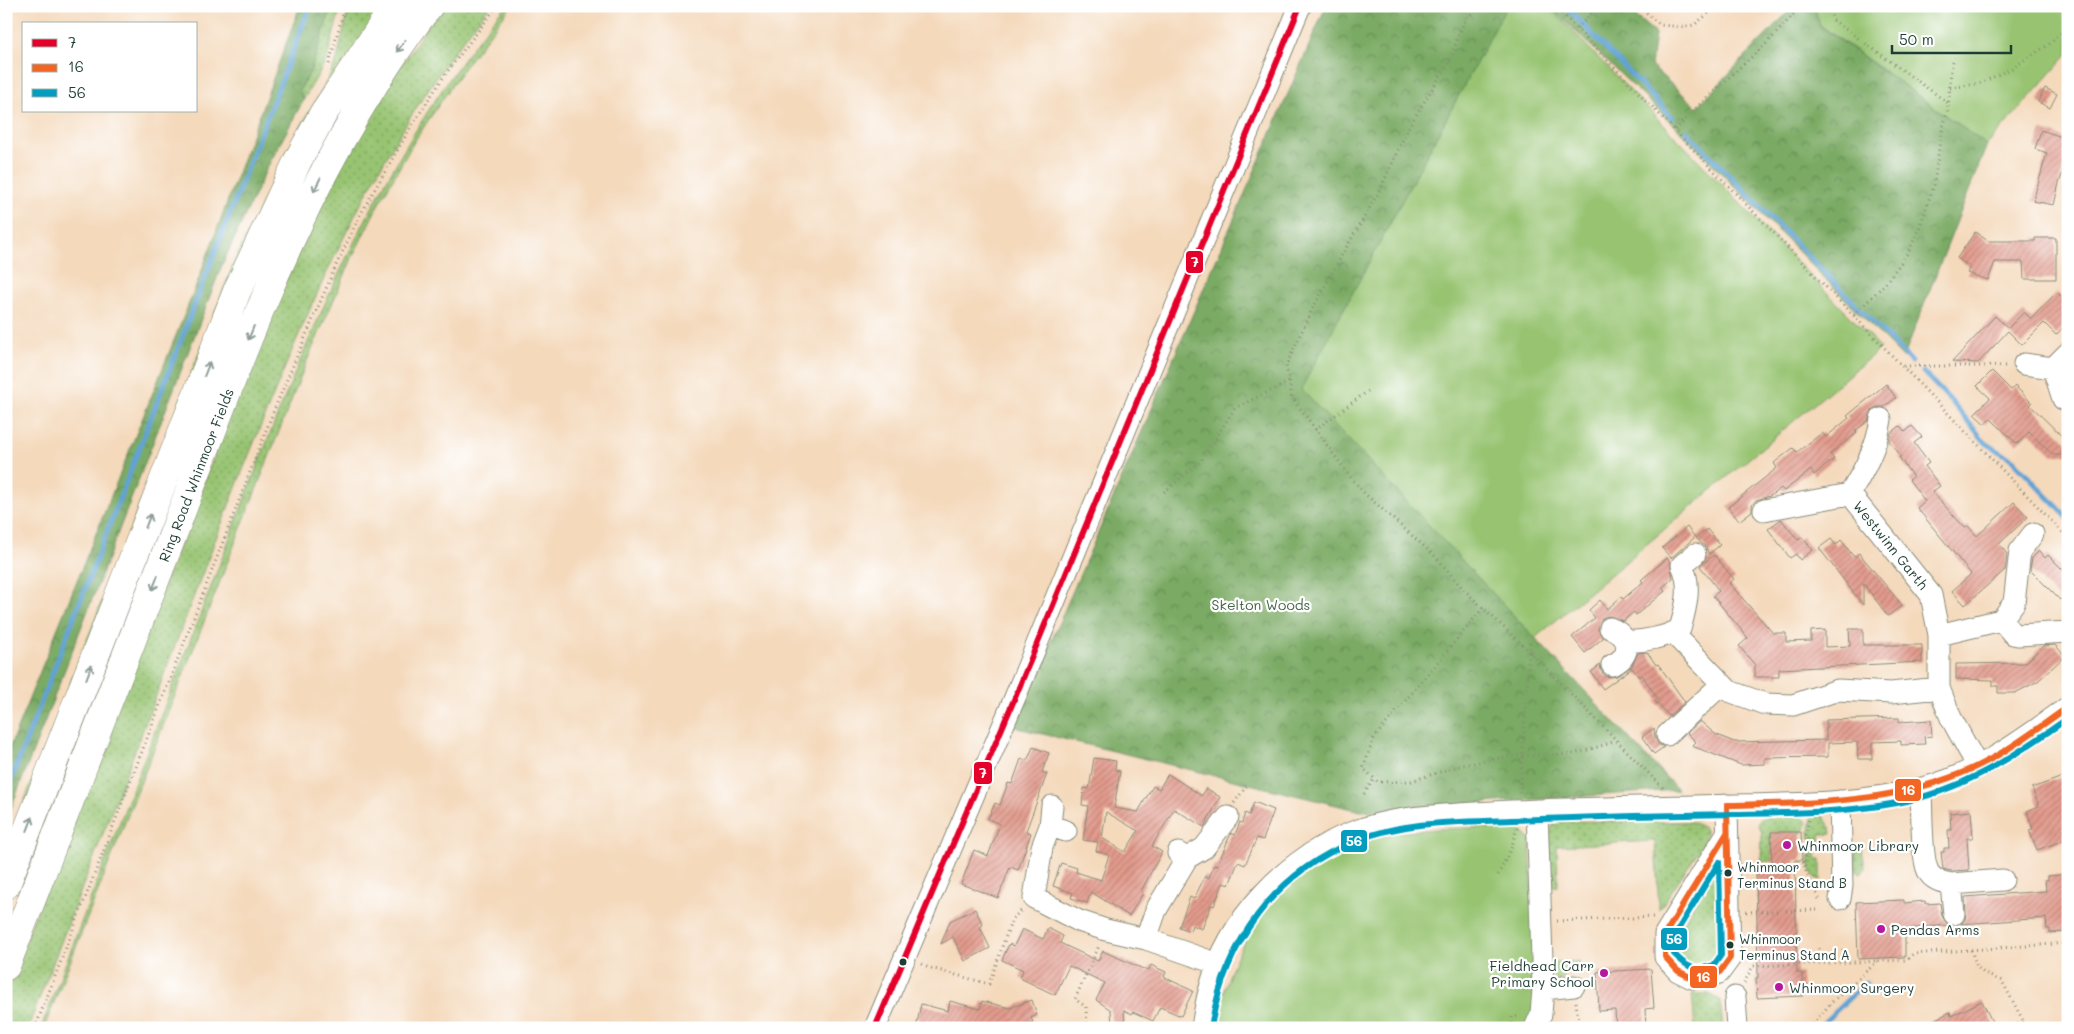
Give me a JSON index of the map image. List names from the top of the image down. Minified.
{"streets":{"highway":["Ring Road Whinmoor Fields"],"street":["Westwinn Garth"]},"parks":["Skelton Woods"],"places":["Whinmoor Library","Whinmoor Terminus Stand B","Pendas Arms","Whinmoor Terminus Stand A","Fieldhead Carr Primary School","Whinmoor Surgery"],"lines":["transit line 7","transit line 16","transit line 56"],"legend":["7","16","56"],"scale_bar":"50 m"}
